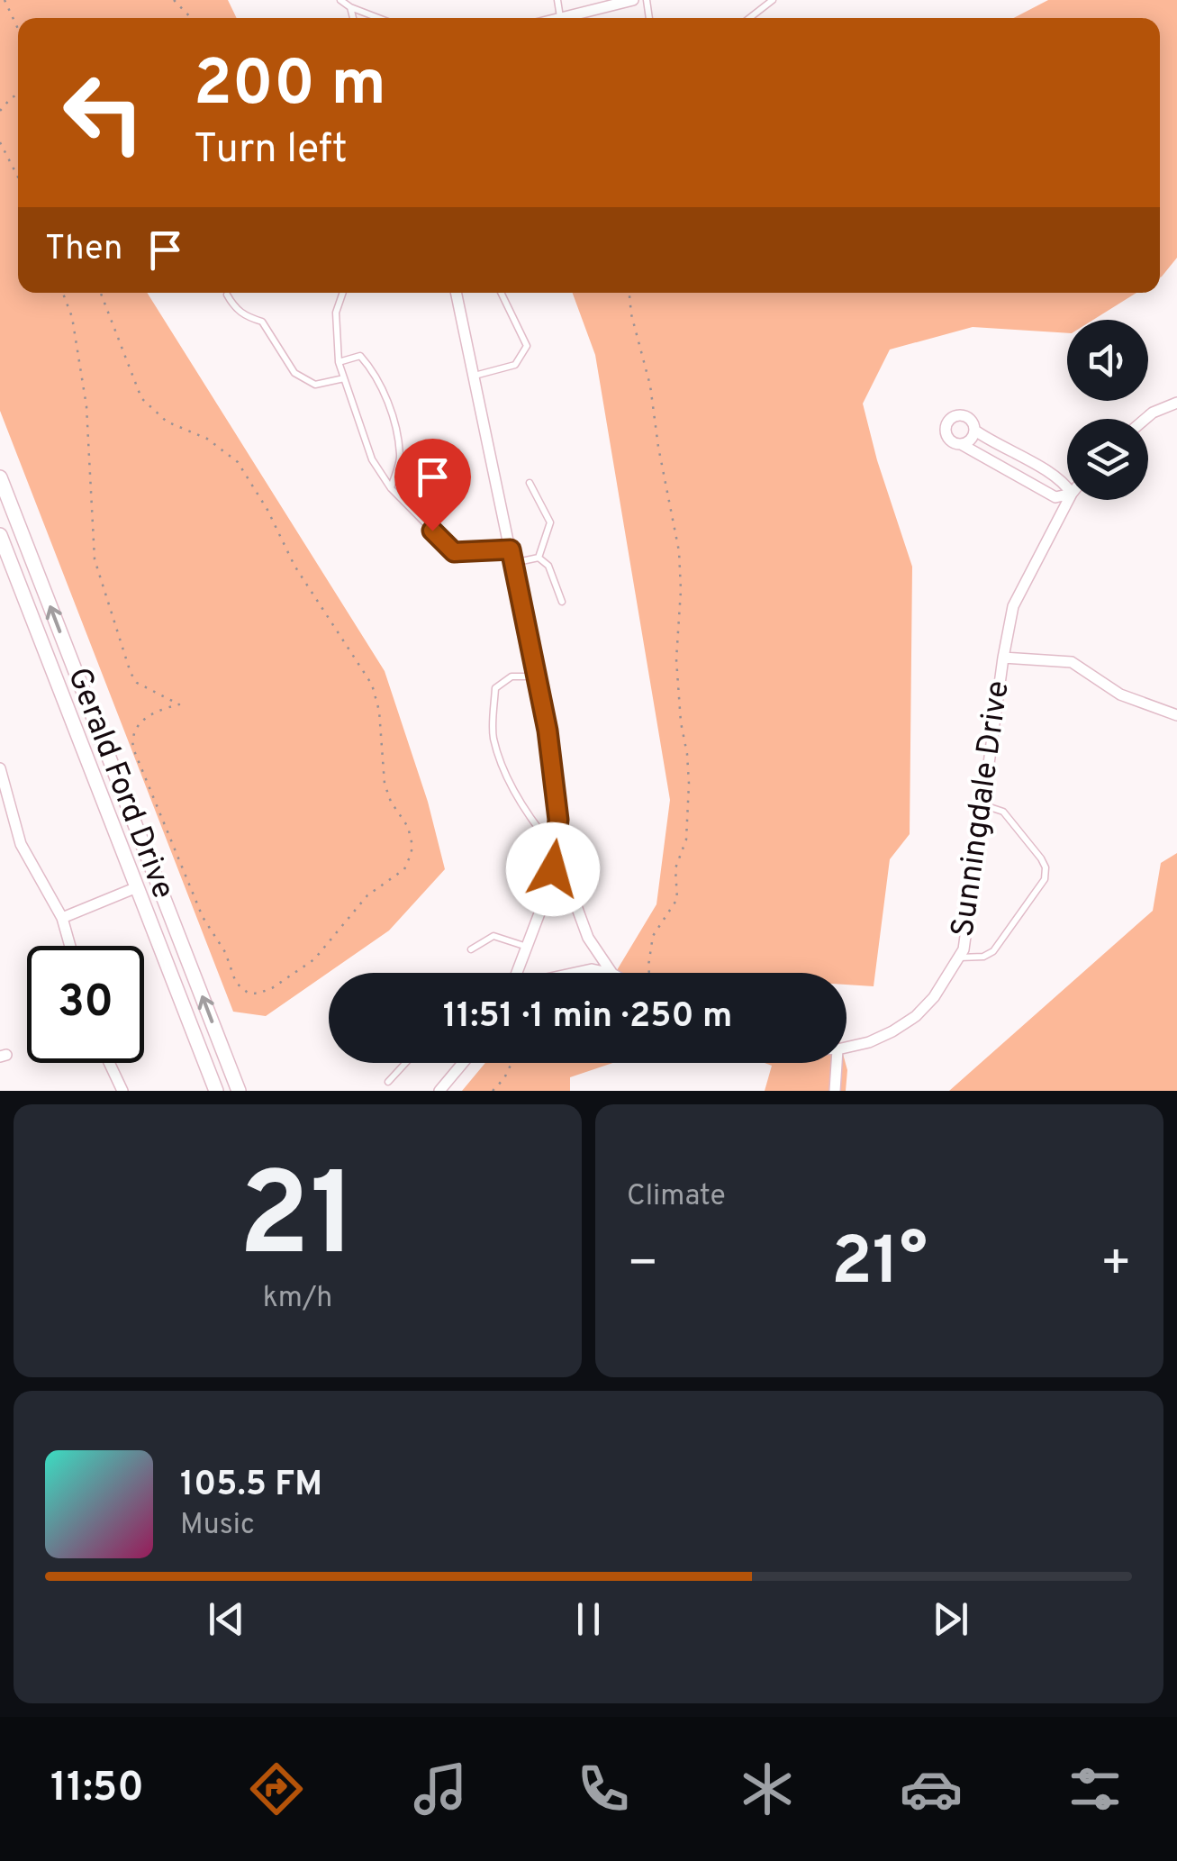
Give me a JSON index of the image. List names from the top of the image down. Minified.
{"streets":{"main road":["Gerald Ford Drive"],"street":["Sunningdale Drive"]},"page":{"turn":["200 m","Turn left"],"then":"Then","limit":"30","trip":"11:51 · 1 min · 250 m","tile":[["21","km/h"],"Climate"],"heat":["−","21°","+"],"song":["105.5 FM","Music"],"tabs":"11:50"}}
